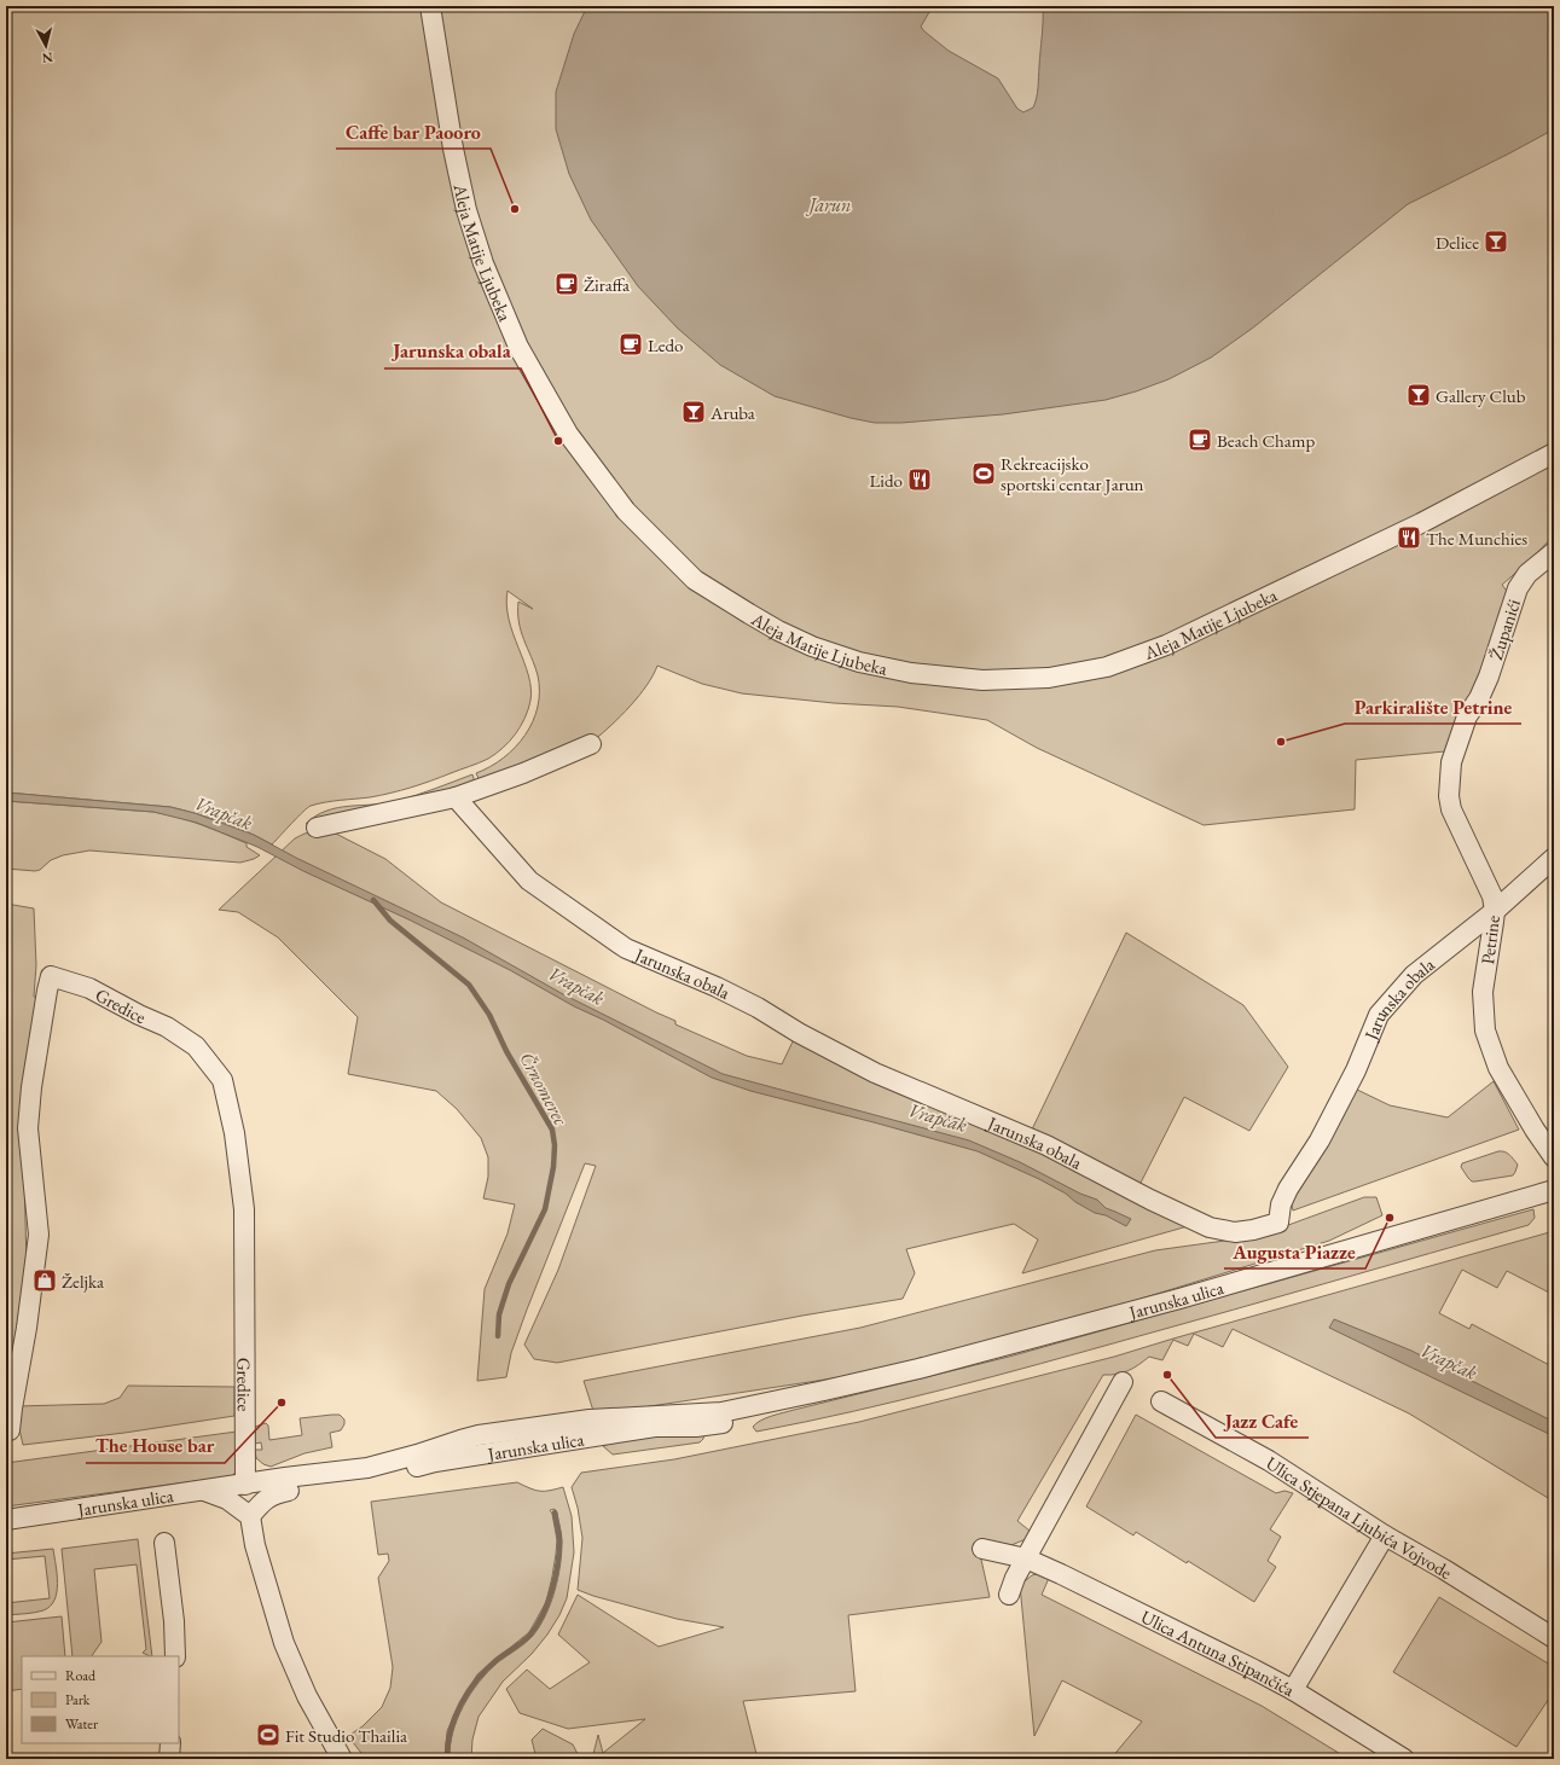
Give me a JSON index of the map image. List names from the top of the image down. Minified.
{"streets":{"street":["Aleja Matije Ljubeka","Županići","Petrine","Jarunska obala","Gredice","Jarunska ulica","Ulica Stjepana Ljubića Vojvode","Ulica Antuna Stipančića"]},"crossings":[["Županići","Petrine"],["Petrine","Jarunska obala"],["Gredice","Jarunska ulica"]],"water":["Jarun","Vrapčak","Črnomerec"],"places":{"other":["Caffe bar Paooro","Jarunska obala","Parkiralište Petrine","Augusta Piazze","Jazz Cafe","The House bar"],"bar":["Delice","Gallery Club","Aruba"],"cafe":["Žiraffa","Ledo","Beach Champ"],"sports":["Rekreacijsko sportski centar Jarun","Fit Studio Thailia"],"restaurant":["Lido","The Munchies"],"shop":["Željka"]},"legend":["Road","Park","Water"],"north":"bottom"}
